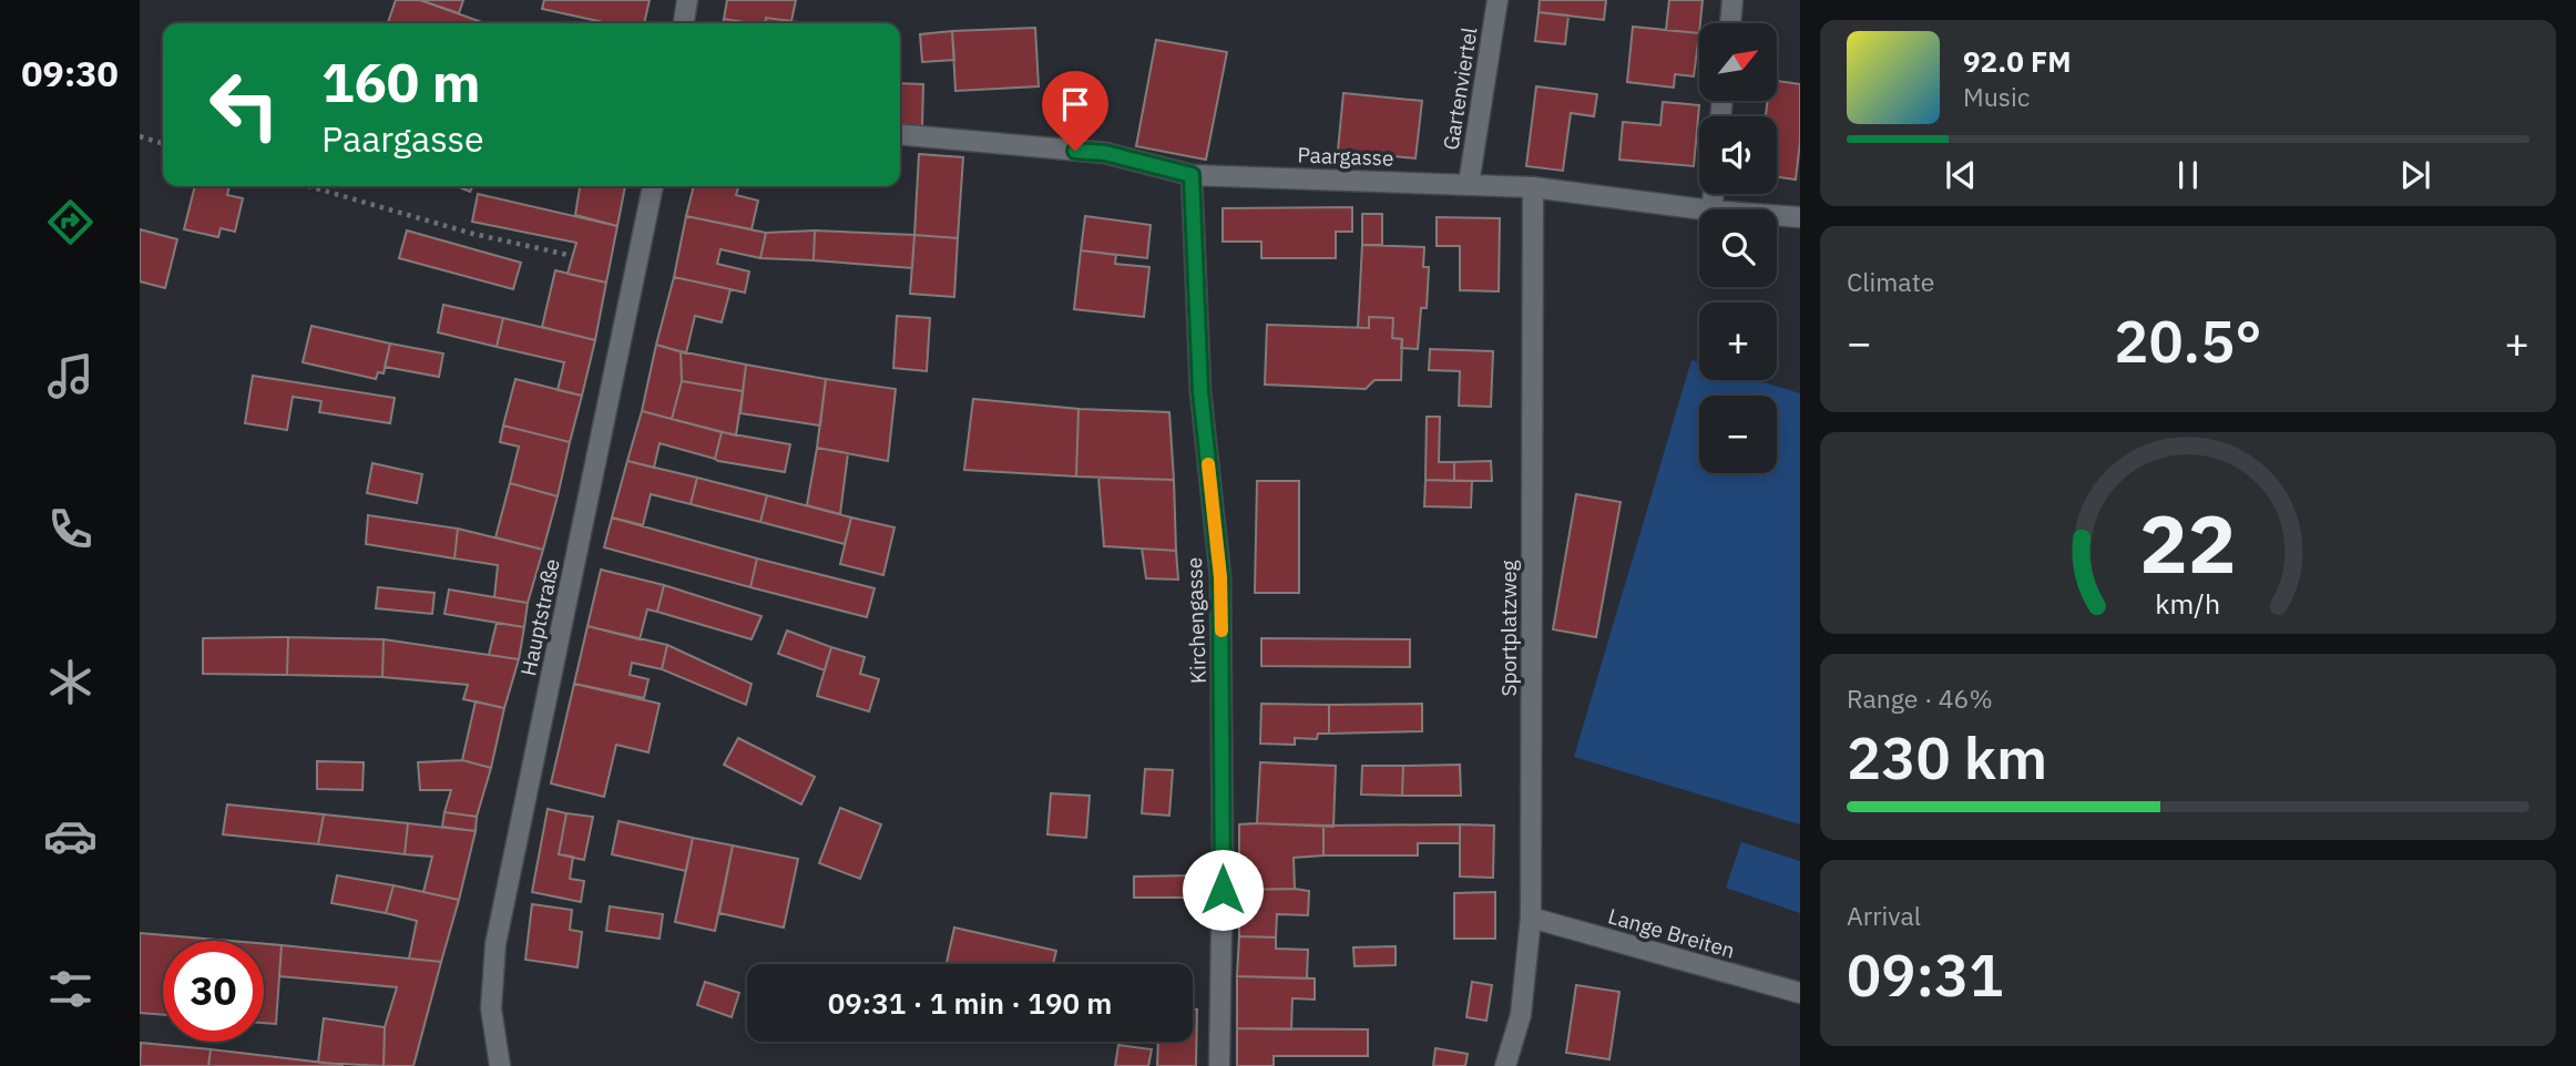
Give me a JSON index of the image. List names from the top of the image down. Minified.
{"streets":{"street":["Gartenviertel","Paargasse","Hauptstraße","Kirchengasse","Sportplatzweg","Lange Breiten"]},"crossings":[["Gartenviertel","Paargasse"],["Paargasse","Kirchengasse"],["Paargasse","Sportplatzweg"],["Sportplatzweg","Lange Breiten"]],"north":"top right","page":{"tabs":"09:30","map_buttons":["+","−"],"turn":["160 m","Paargasse"],"song":["92.0 FM","Music"],"tile":["Climate",["Range · 46%","230 km"],["Arrival","09:31"]],"heat":["−","20.5°","+"],"limit":"30","trip":"09:31 · 1 min · 190 m","gauge":["22","km/h"]}}
